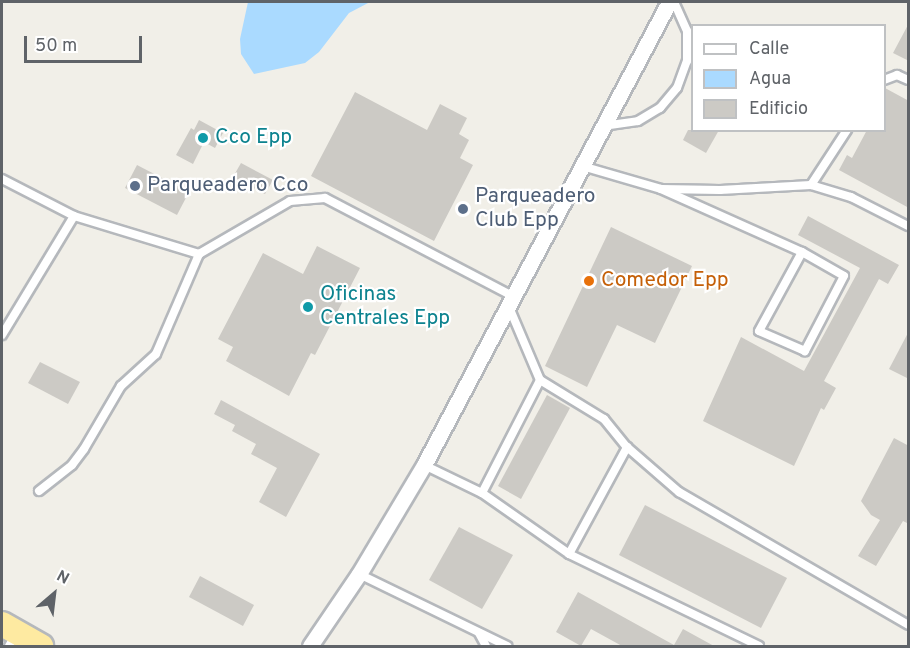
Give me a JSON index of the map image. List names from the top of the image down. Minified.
{"places":["Cco Epp","Parqueadero Cco","Parqueadero Club Epp","Comedor Epp","Oficinas Centrales Epp"],"legend":["Calle","Agua","Edificio"],"scale_bar":"50 m","north":"top right"}
